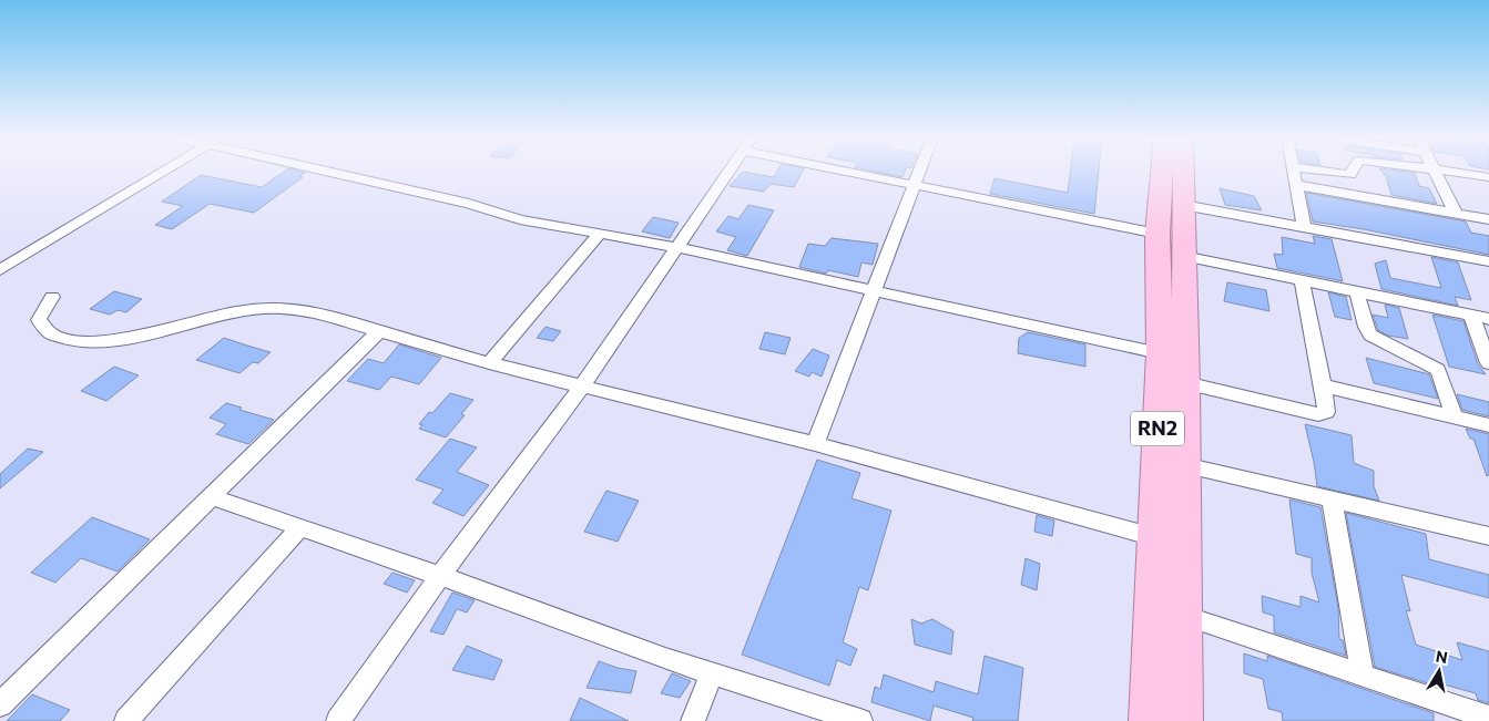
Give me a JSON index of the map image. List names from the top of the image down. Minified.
{"streets":{"highway":["RN2"]},"north":"top"}
